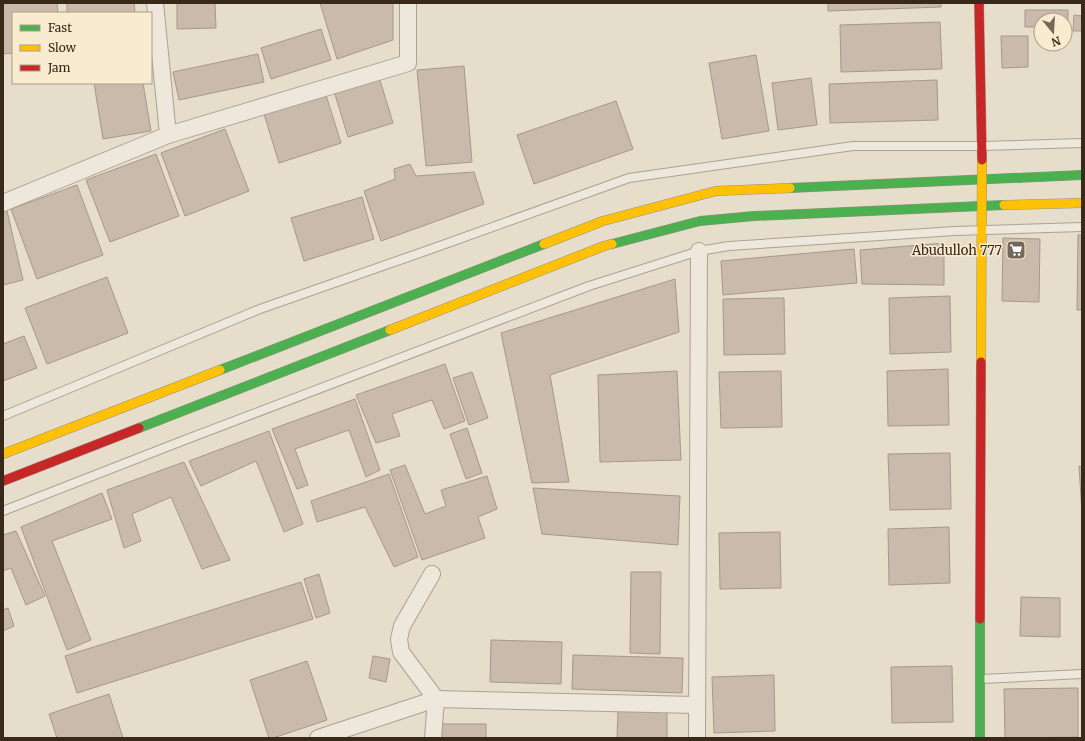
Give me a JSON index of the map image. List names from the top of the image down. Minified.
{"places":{"supermarket":["Abudulloh 777"]},"legend":["Fast","Slow","Jam"],"north":"bottom"}
